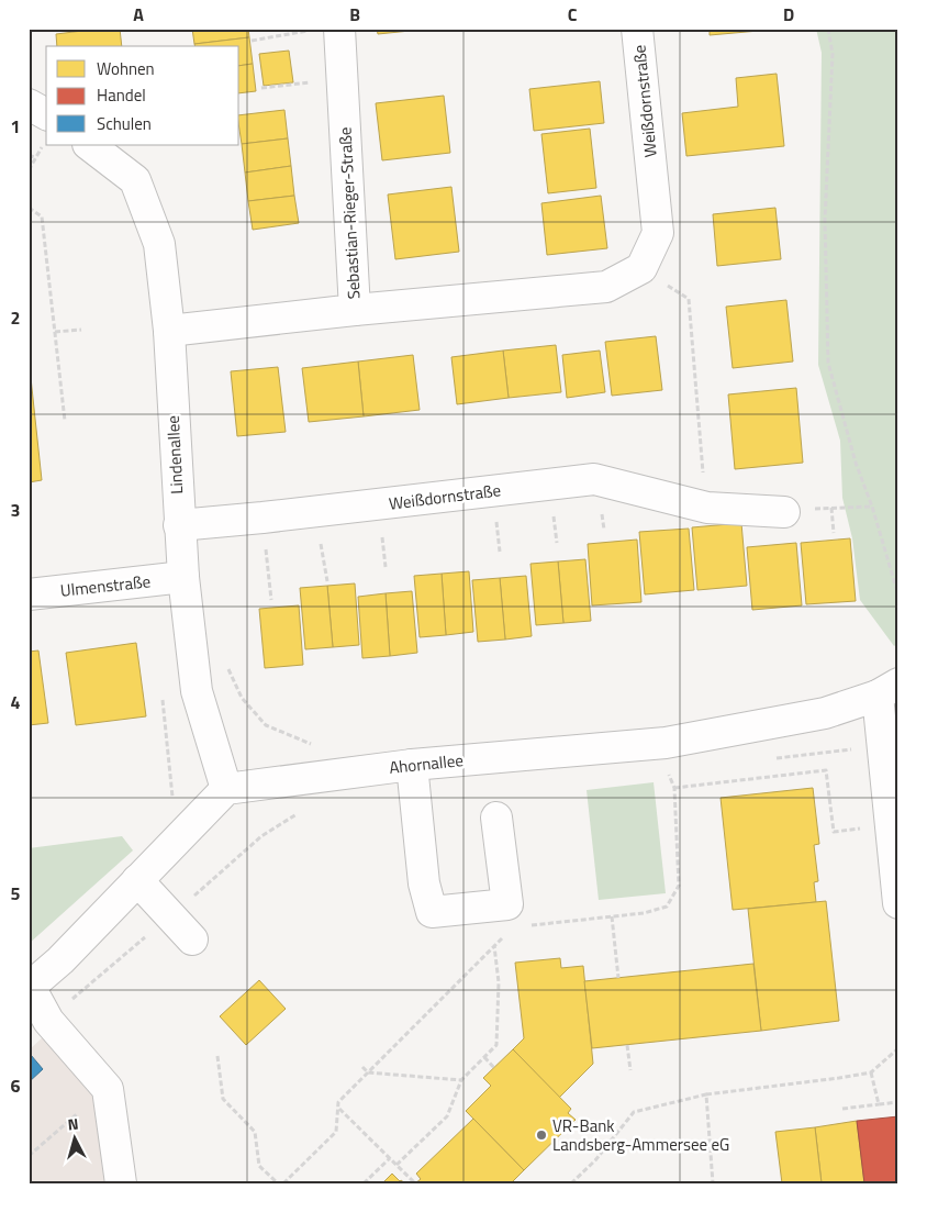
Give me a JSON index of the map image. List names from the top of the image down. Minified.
{"streets":{"street":["Weißdornstraße","Sebastian-Rieger-Straße","Lindenallee","Ulmenstraße","Ahornallee"]},"crossings":[["Weißdornstraße","Lindenallee"],["Sebastian-Rieger-Straße","Lindenallee"],["Lindenallee","Ulmenstraße"],["Lindenallee","Ahornallee"]],"places":["VR-Bank Landsberg-Ammersee eG"],"legend":["Wohnen","Handel","Schulen"],"north":"top","grid":{"columns":["A","B","C","D"],"rows":["1","2","3","4","5","6"]}}
